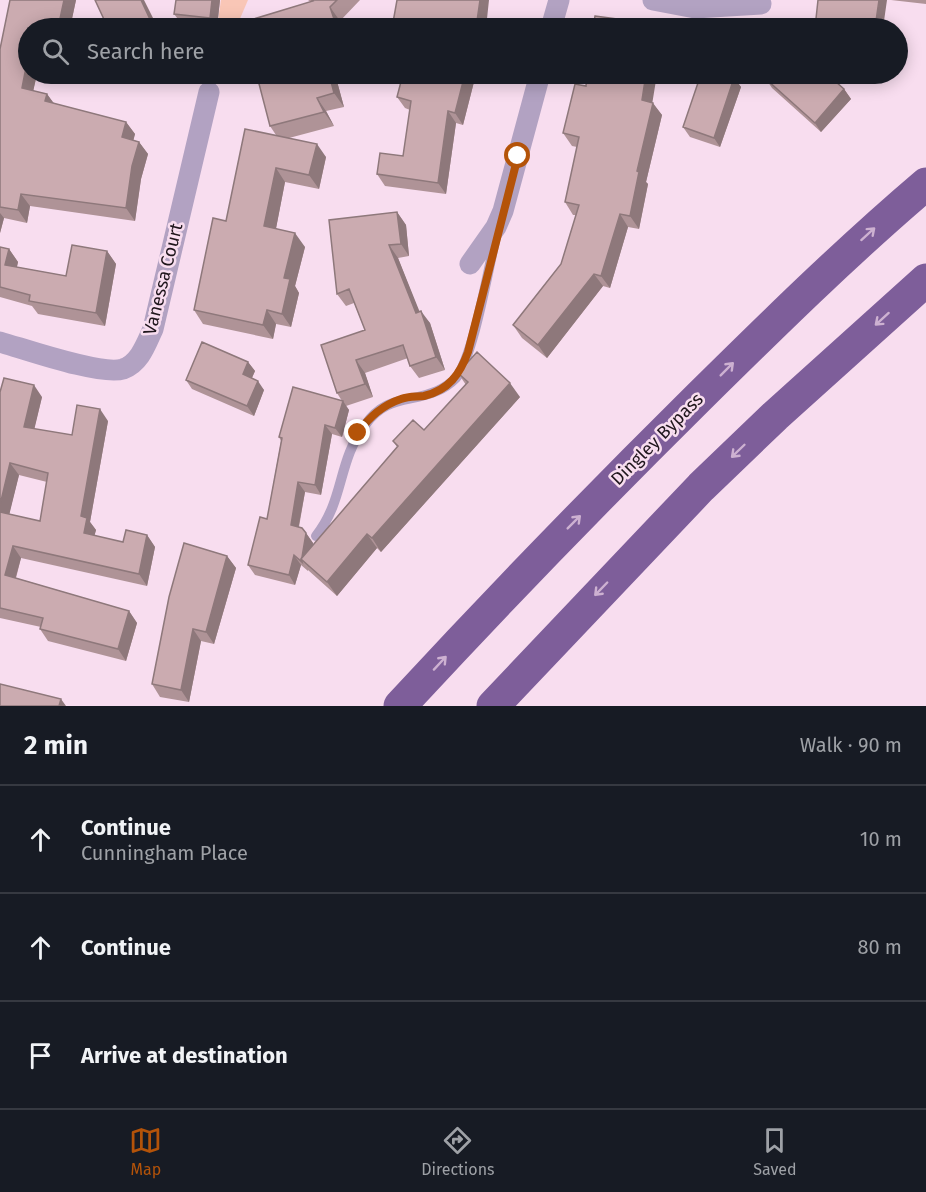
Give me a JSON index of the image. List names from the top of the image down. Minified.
{"streets":{"highway":["Dingley Bypass"],"street":["Vanessa Court"]},"page":{"search":"Search here","heading":["2 min","Walk · 90 m"],"list":[["Continue","Cunningham Place","10 m"],["Continue","80 m"],"Arrive at destination"],"nav":["Map","Directions","Saved"]}}
